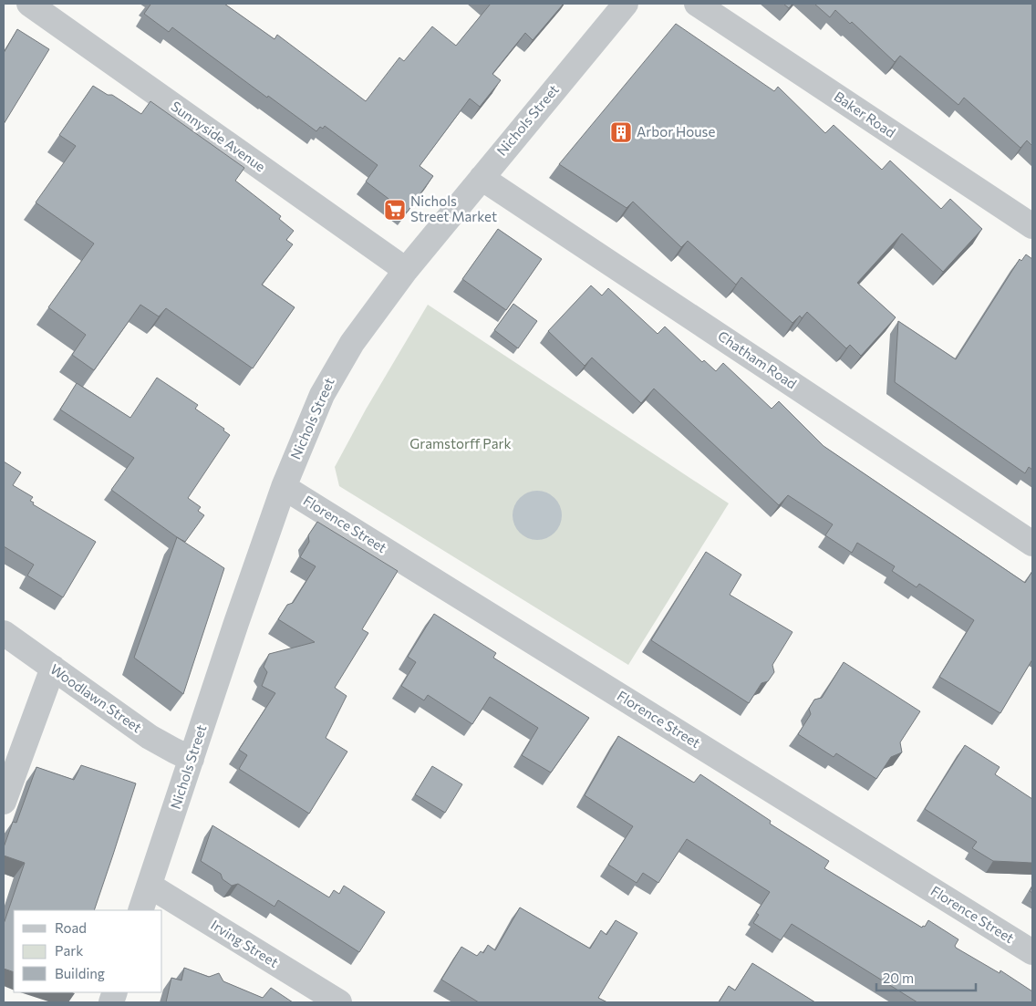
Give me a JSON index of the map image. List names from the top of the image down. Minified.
{"streets":{"street":["Baker Road","Nichols Street","Sunnyside Avenue","Chatham Road","Florence Street","Woodlawn Street","Irving Street"]},"crossings":[["Nichols Street","Sunnyside Avenue"],["Nichols Street","Chatham Road"],["Nichols Street","Florence Street"],["Nichols Street","Woodlawn Street"],["Nichols Street","Irving Street"]],"parks":["Gramstorff Park"],"places":{"building":["Arbor House"],"supermarket":["Nichols Street Market"]},"legend":["Road","Park","Building"],"scale_bar":"20 m"}
